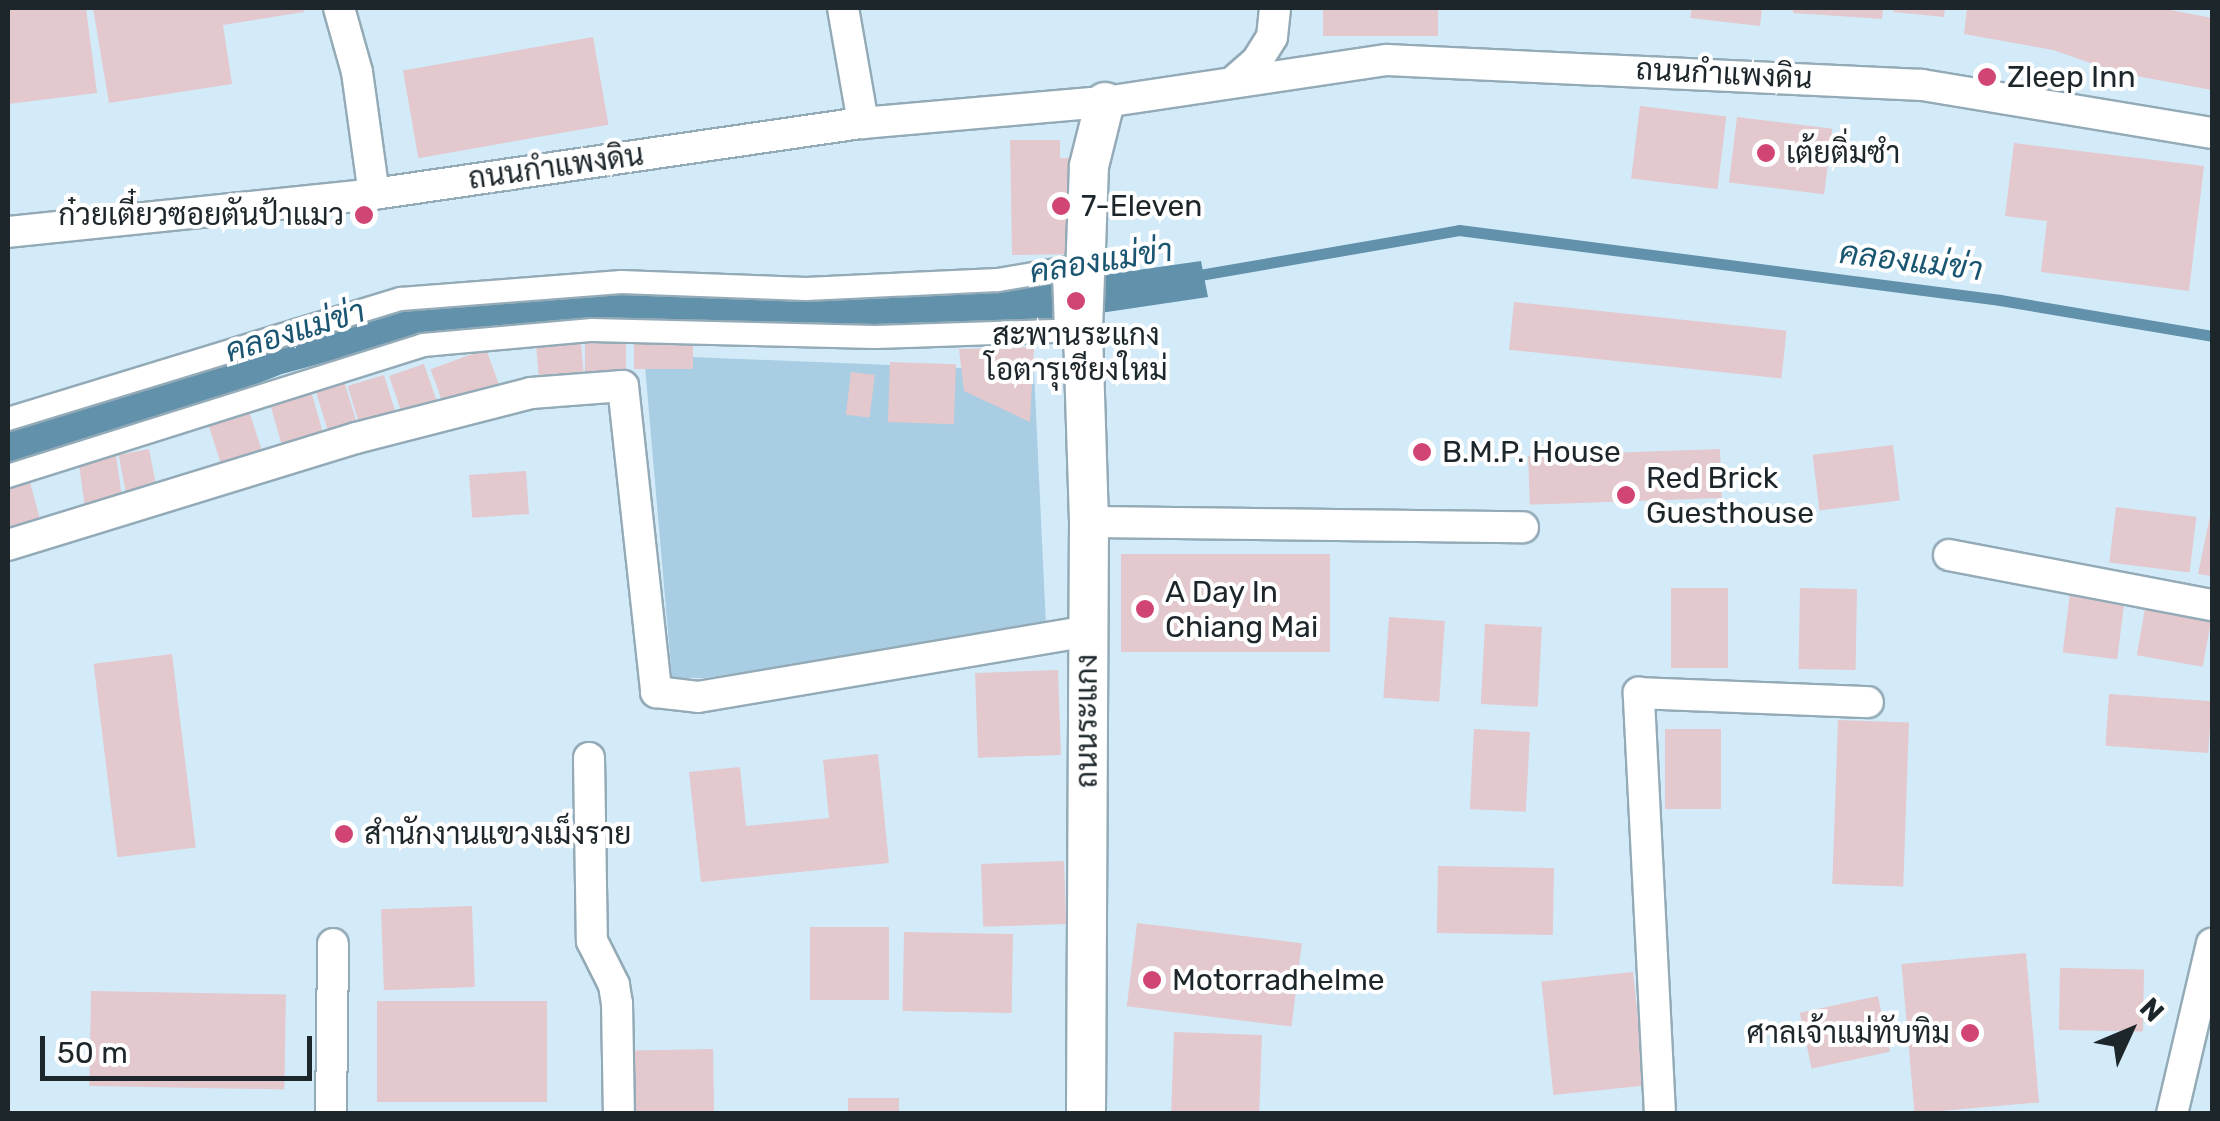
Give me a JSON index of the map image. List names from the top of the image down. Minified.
{"streets":{"street":["ถนนกำแพงดิน","ถนนระแกง"]},"water":["คลองแม่ข่า"],"places":["Zleep Inn","เต้ยติ่มซำ","7-Eleven","ก๋วยเตี๋ยวซอยตันป้าแมว","สะพานระแกง โอตารุเชียงใหม่","B.M.P. House","Red Brick Guesthouse","A Day In Chiang Mai","สำนักงานแขวงเม็งราย","Motorradhelme","ศาลเจ้าแม่ทับทิม"],"scale_bar":"50 m","north":"top right"}
